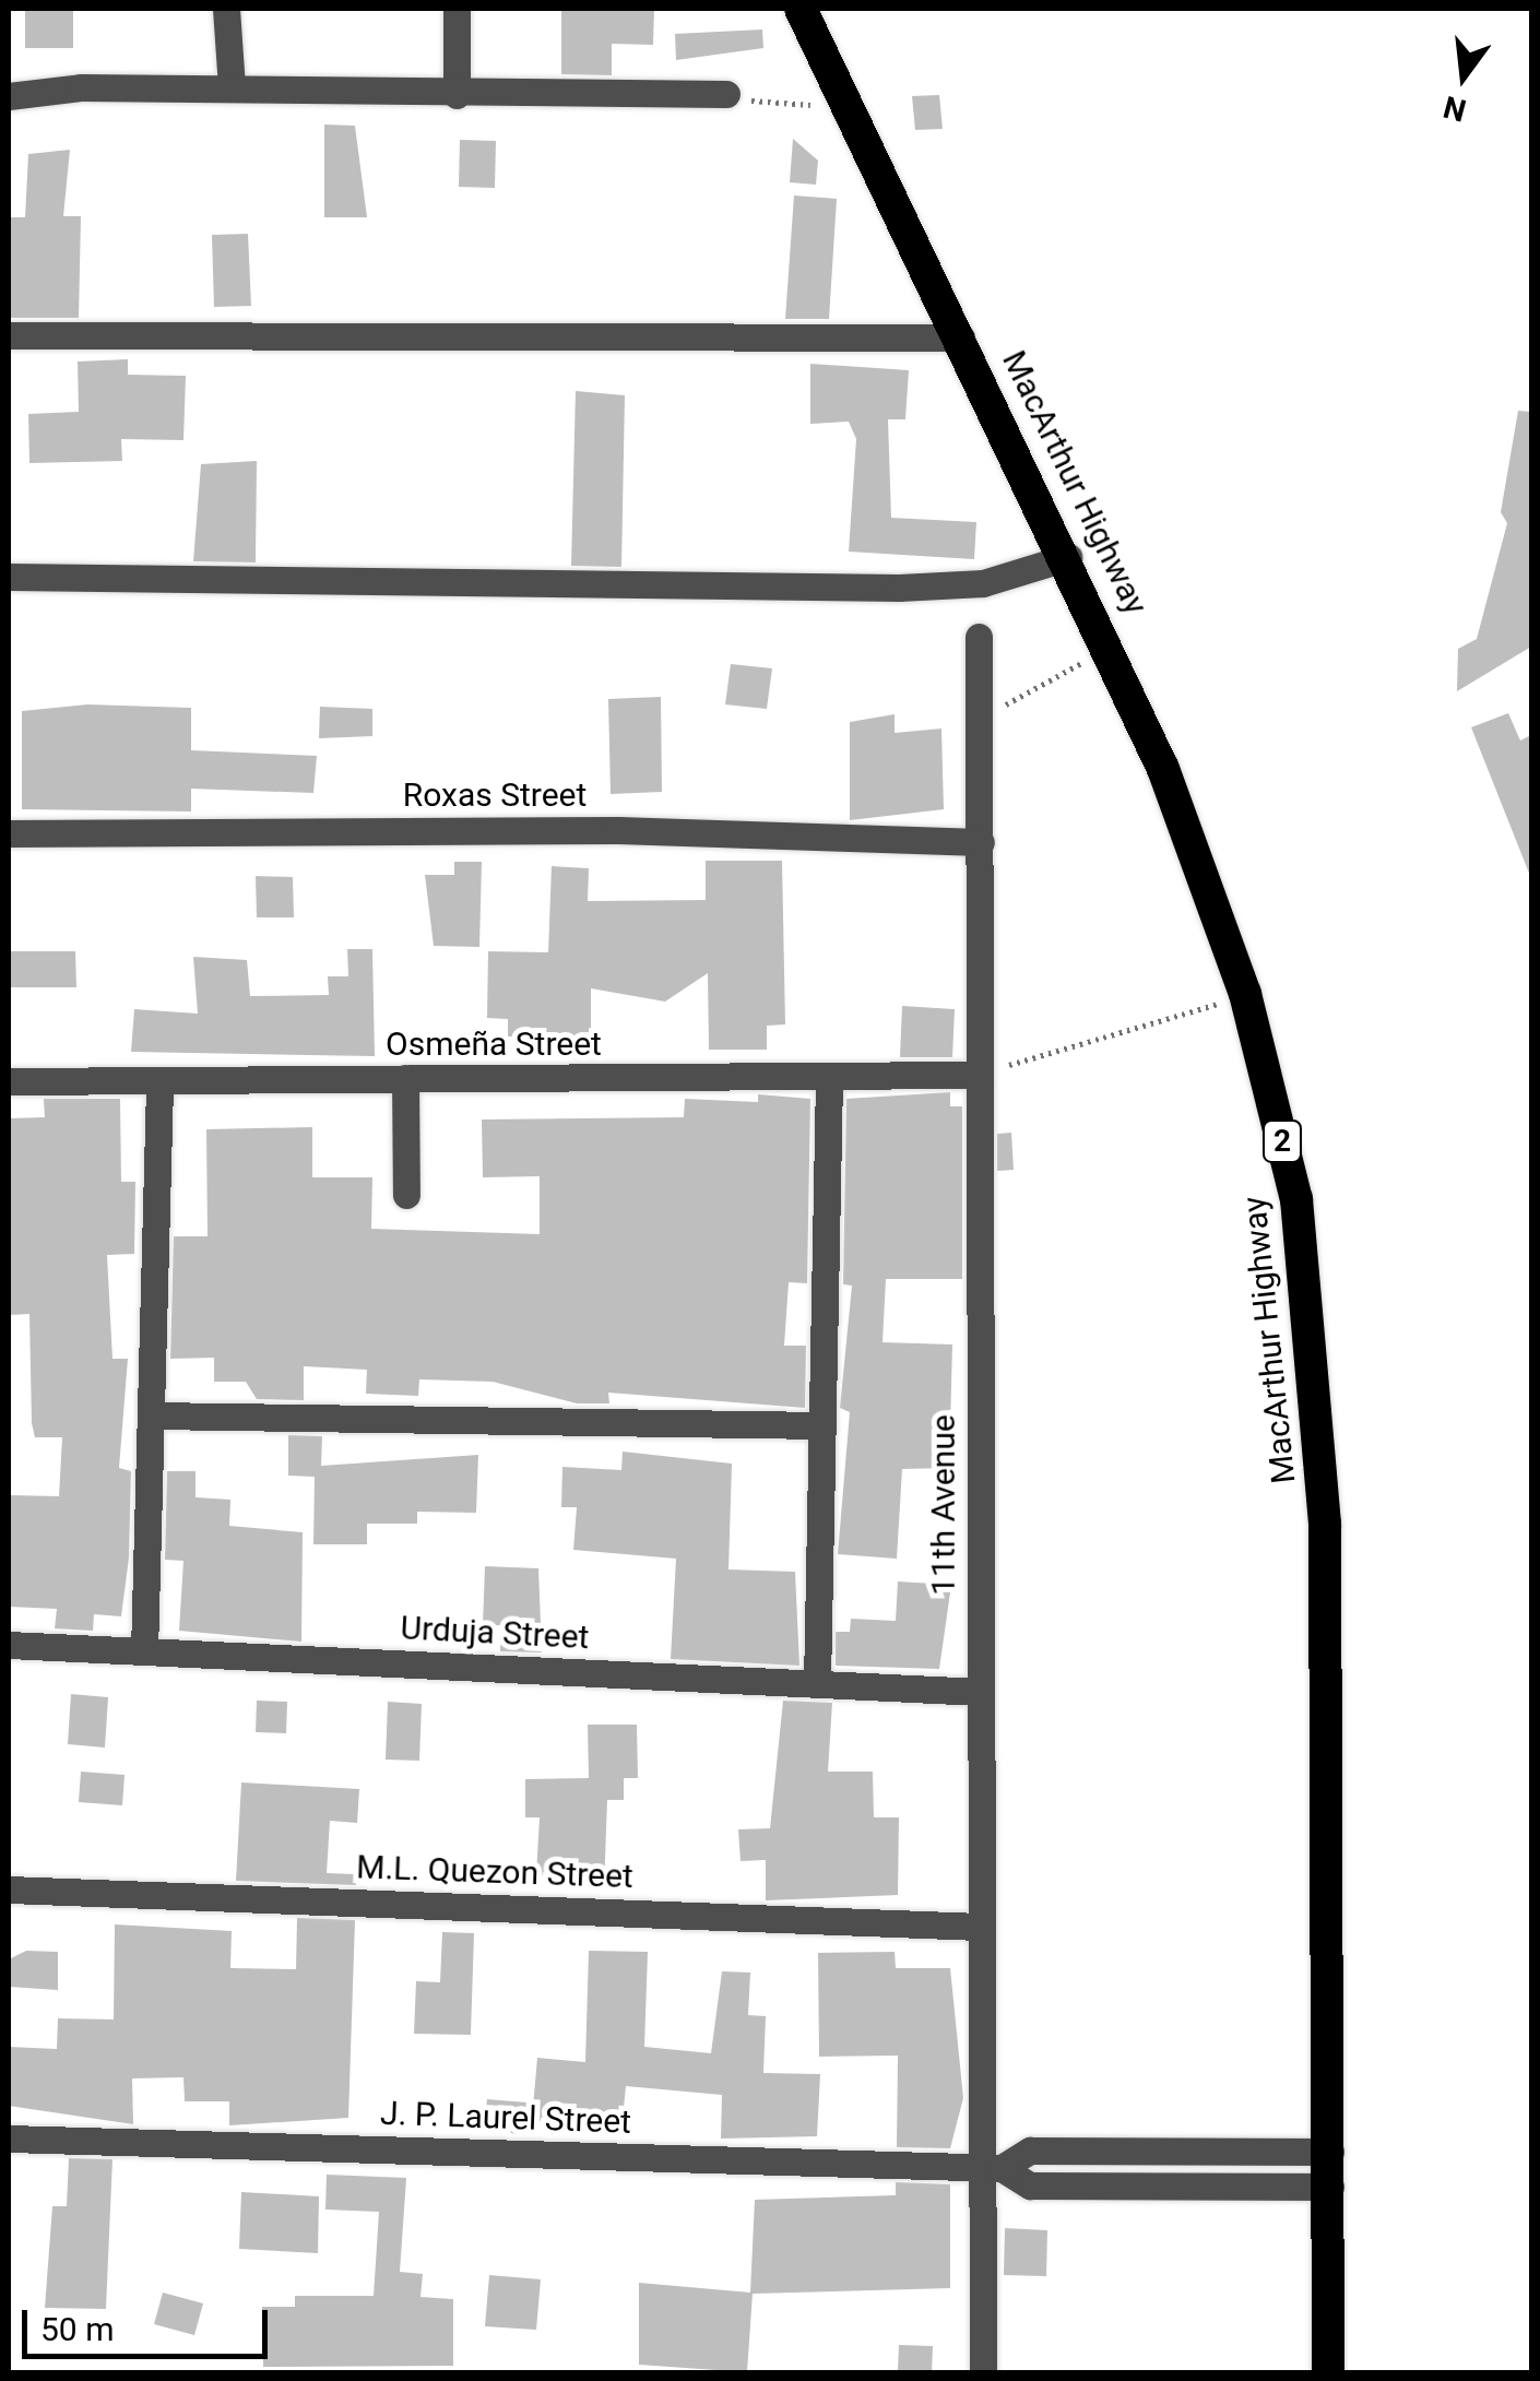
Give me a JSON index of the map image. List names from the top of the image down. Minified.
{"streets":{"highway":["MacArthur Highway","2"],"street":["Roxas Street","Osmeña Street","11th Avenue","Urduja Street","M.L. Quezon Street","J. P. Laurel Street"]},"crossings":[["MacArthur Highway","J. P. Laurel Street"],["Roxas Street","11th Avenue"],["Osmeña Street","11th Avenue"],["11th Avenue","Urduja Street"],["11th Avenue","M.L. Quezon Street"],["11th Avenue","J. P. Laurel Street"]],"scale_bar":"50 m","north":"bottom"}
